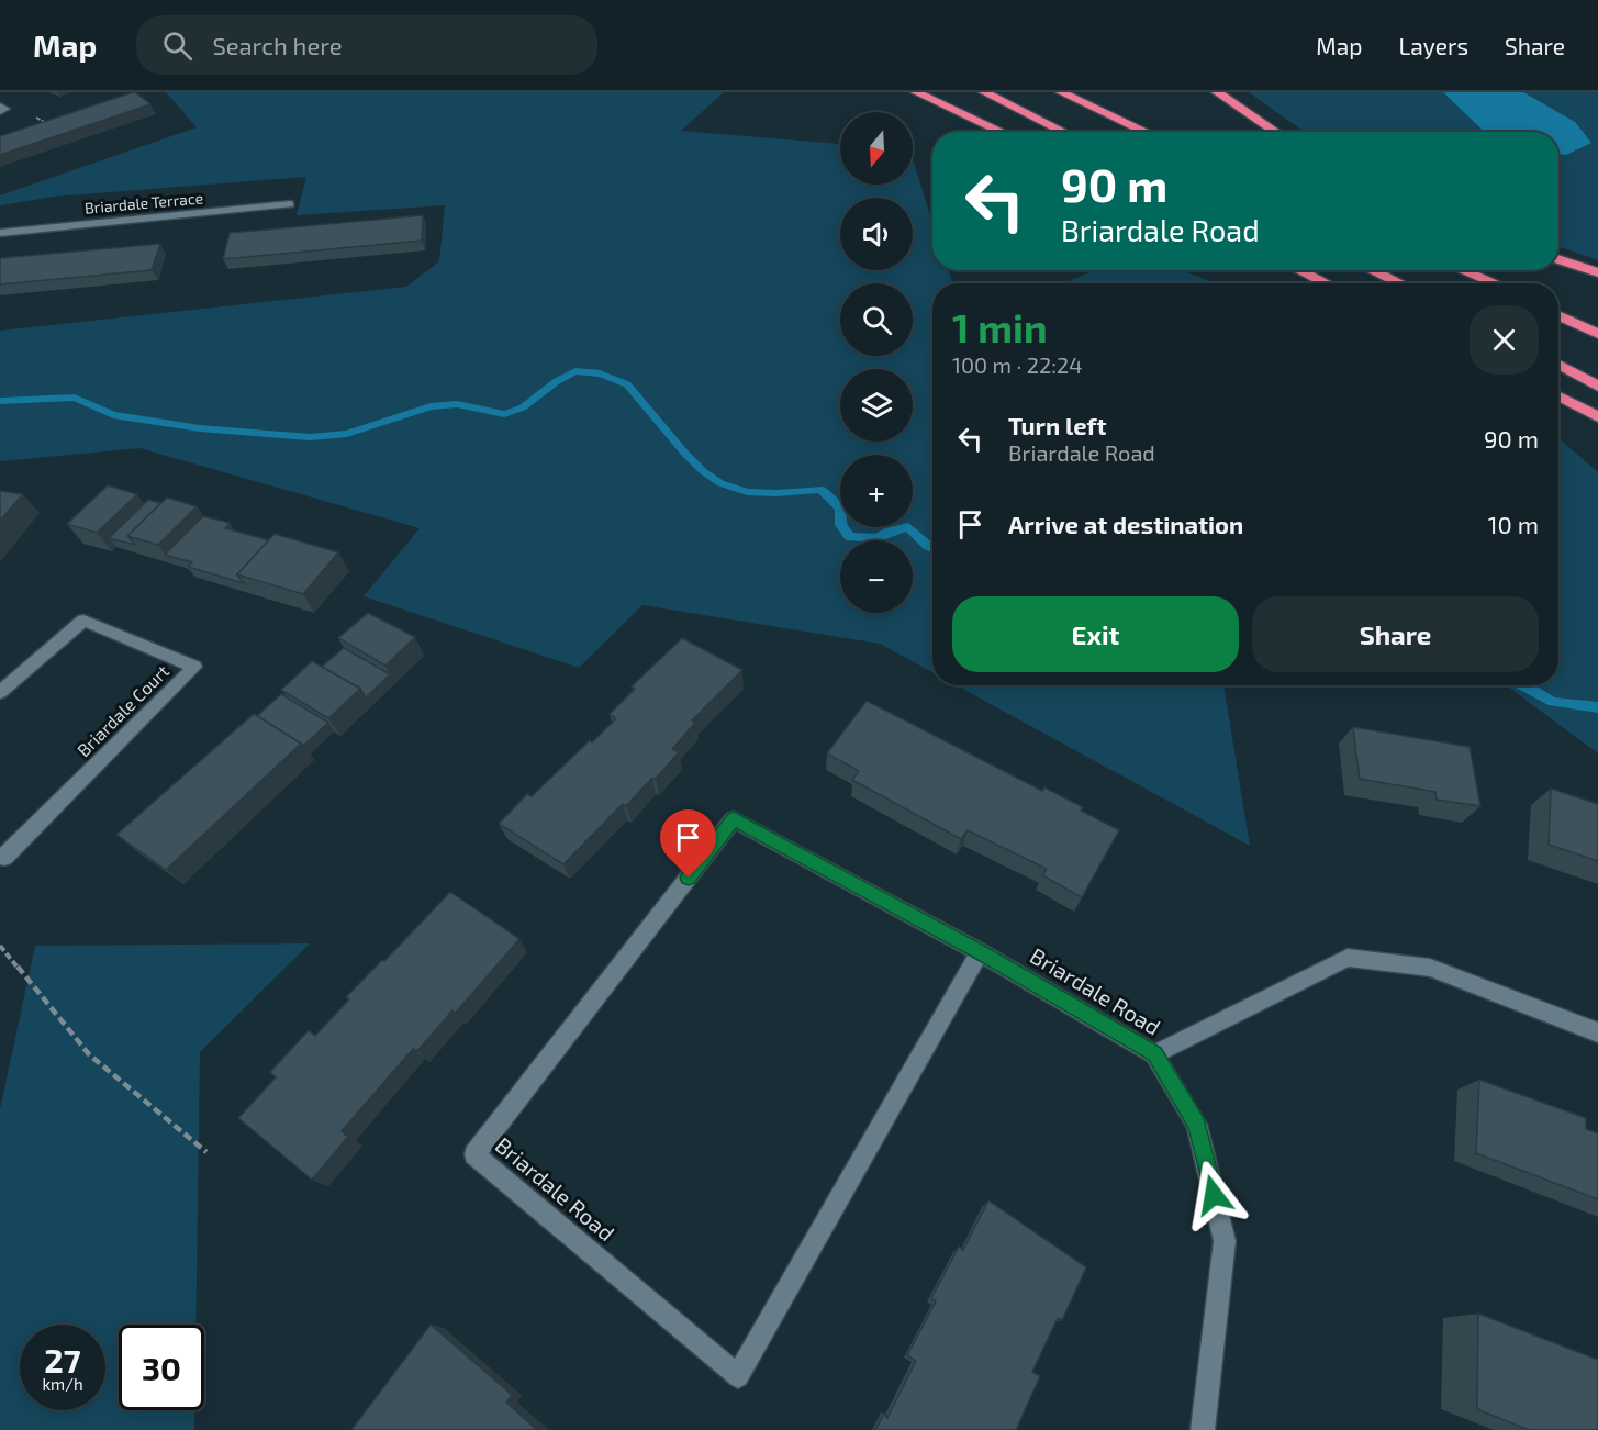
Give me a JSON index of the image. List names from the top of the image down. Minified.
{"streets":{"street":["Briardale Terrace","Briardale Court","Briardale Road"]},"north":"bottom","page":{"header":"Map","search":"Search here","nav":["Map","Layers","Share"],"map_buttons":["+","−"],"turn":["90 m","Briardale Road"],"heading":["1 min","100 m · 22:24"],"list":[{"name":"Turn left","note":"Briardale Road","value":"90 m"},{"name":"Arrive at destination","value":"10 m"}],"buttons":["Exit","Share"],"speed":"27 km/h","limit":"30"}}
